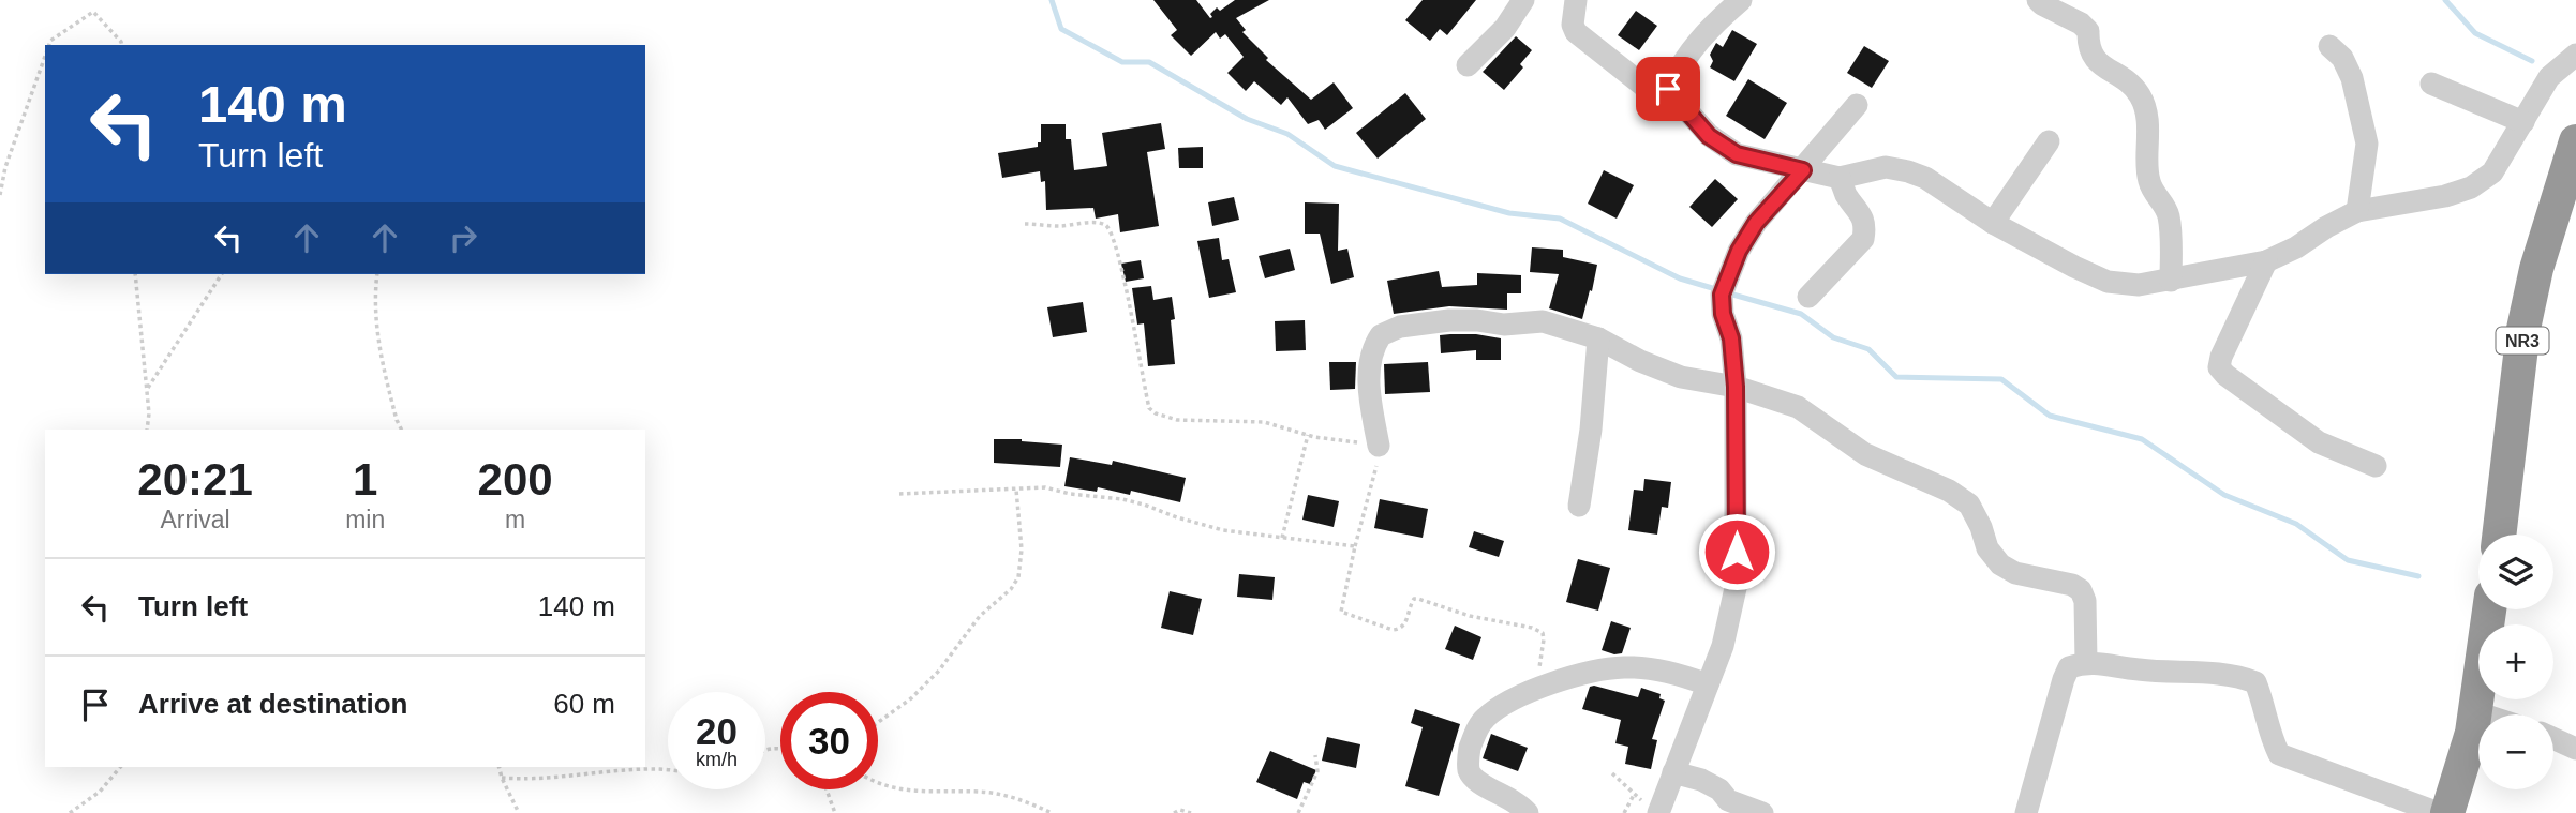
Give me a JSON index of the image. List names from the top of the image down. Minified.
{"streets":{"highway":["NR3"]},"page":{"turn":["140 m","Turn left"],"eta":["20:21","Arrival","1","min","200","m"],"map_buttons":["+","−"],"list":[{"name":"Turn left","value":"140 m"},{"name":"Arrive at destination","value":"60 m"}],"speed":"20 km/h","limit":"30"}}
